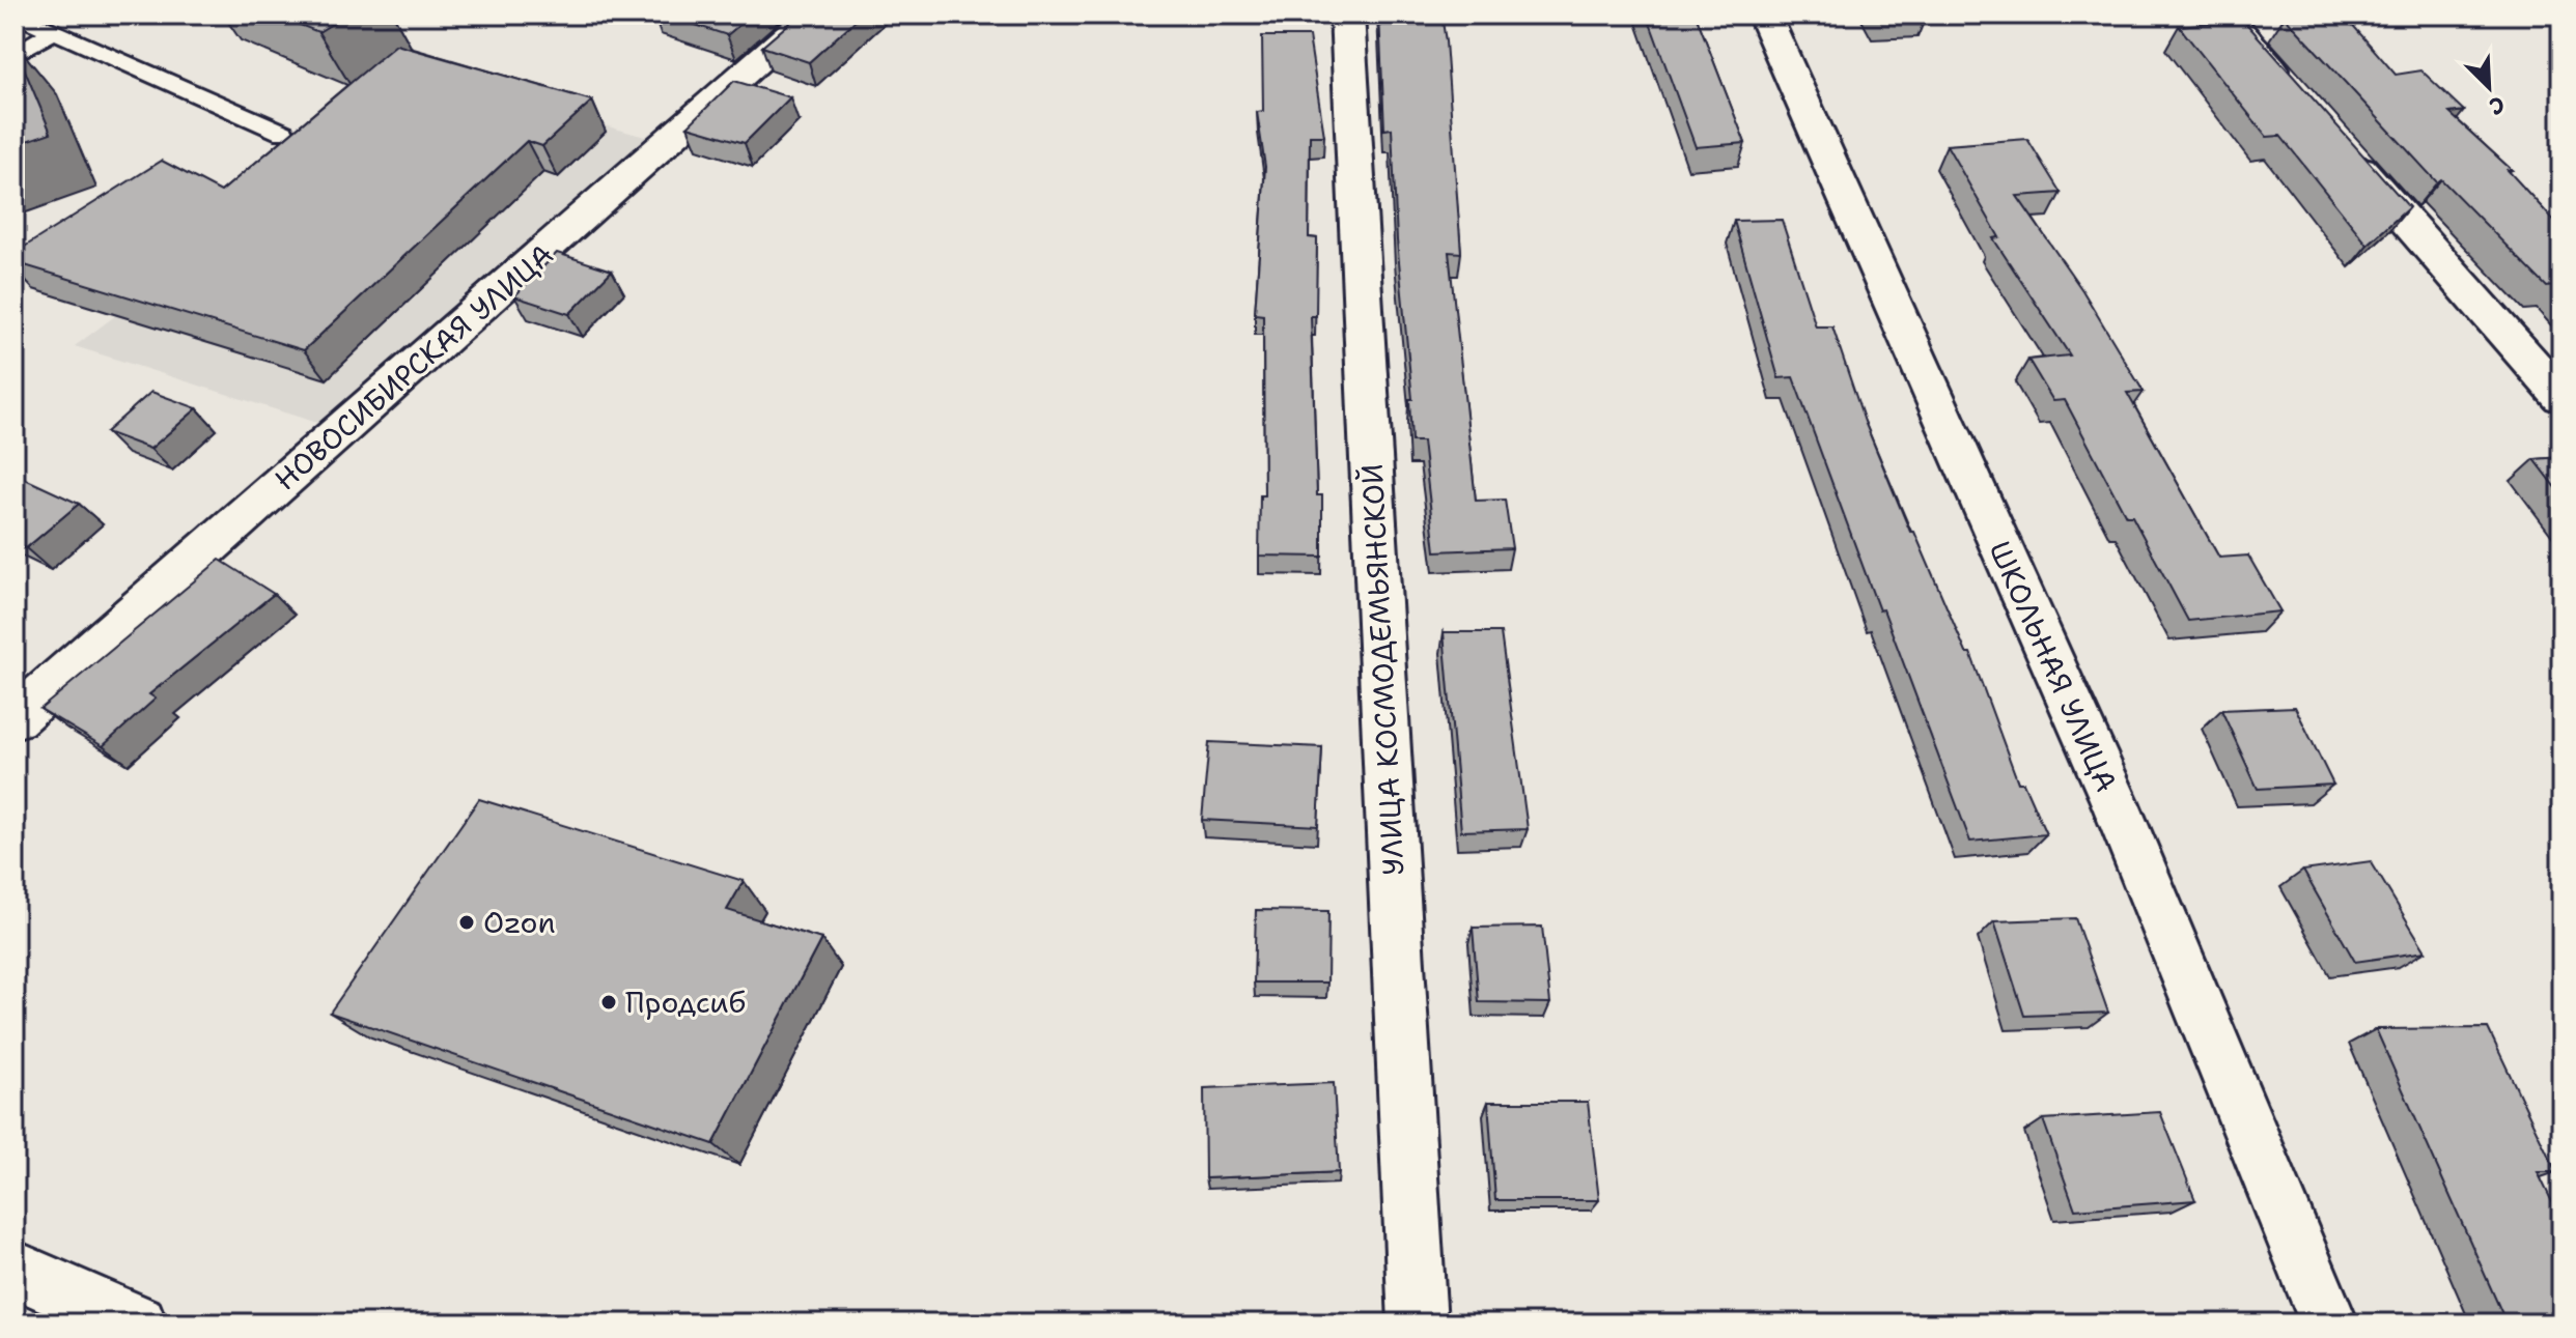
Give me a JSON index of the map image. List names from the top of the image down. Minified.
{"streets":{"street":["НОВОСИБИРСКАЯ УЛИЦА","ШКОЛЬНАЯ УЛИЦА","УЛИЦА КОСМОДЕМЬЯНСКОЙ"]},"places":["Ozon","Продсиб"],"north":"bottom right"}
